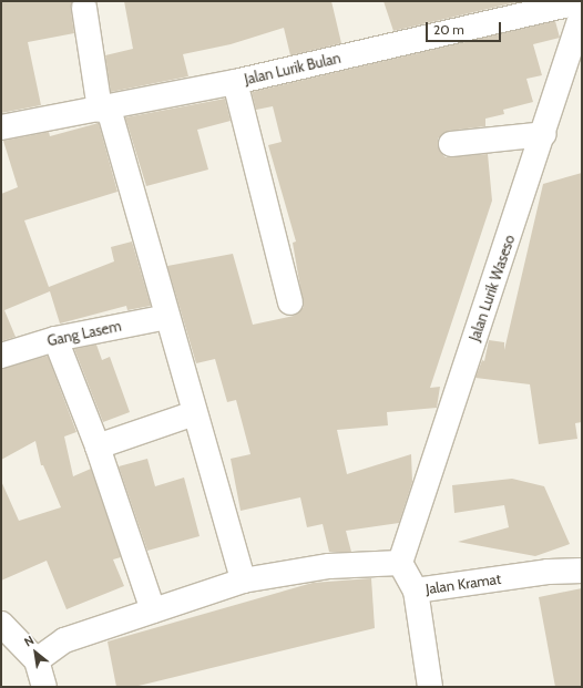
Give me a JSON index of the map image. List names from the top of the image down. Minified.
{"streets":{"street":["Jalan Lurik Bulan","Jalan Lurik Waseso","Gang Lasem","Jalan Kramat"]},"scale_bar":"20 m","north":"top left"}
